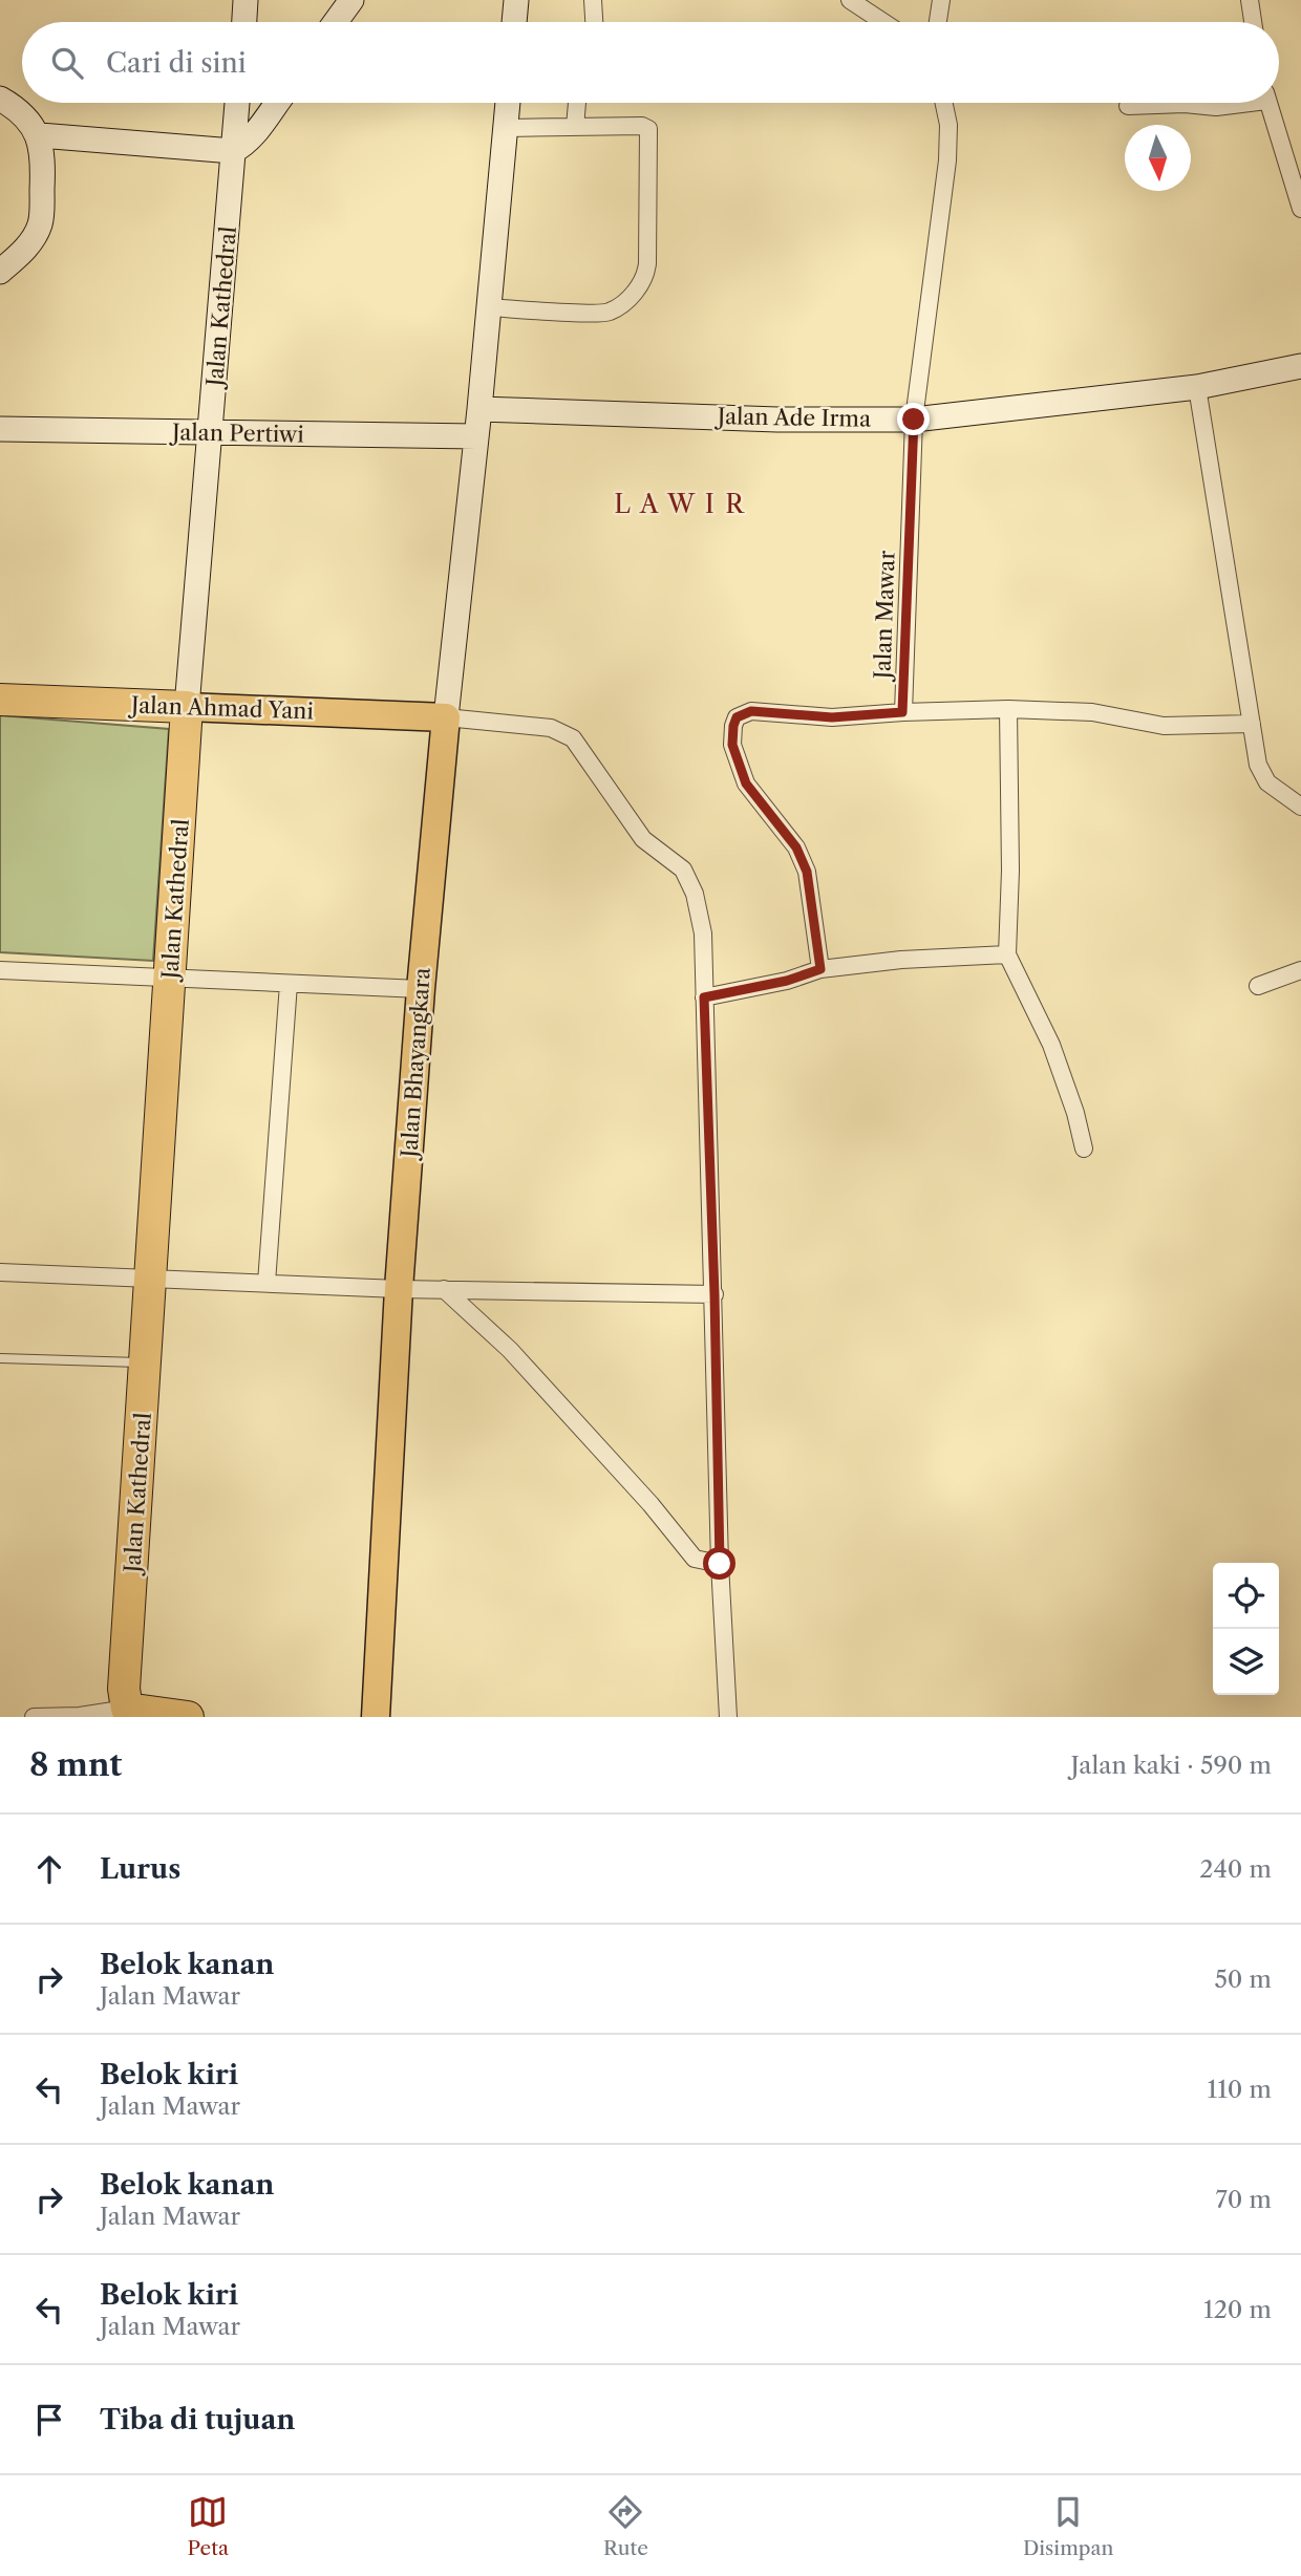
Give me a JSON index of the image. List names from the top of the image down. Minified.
{"streets":{"highway":["Jalan Kathedral","Jalan Ahmad Yani"],"main road":["Jalan Bhayangkara"],"street":["Jalan Ade Irma","Jalan Pertiwi","Jalan Mawar"]},"crossings":[["Jalan Kathedral","Jalan Pertiwi"],["Jalan Kathedral","Jalan Ahmad Yani"],["Jalan Ade Irma","Jalan Mawar"],["Jalan Ade Irma","Jalan Bhayangkara"],["Jalan Pertiwi","Jalan Bhayangkara"],["Jalan Ahmad Yani","Jalan Bhayangkara"]],"districts":["L A W I R"],"north":"bottom","page":{"search":"Cari di sini","heading":["8 mnt","Jalan kaki · 590 m"],"list":[["Lurus","240 m"],["Belok kanan","Jalan Mawar","50 m"],["Belok kiri","Jalan Mawar","110 m"],["Belok kanan","Jalan Mawar","70 m"],["Belok kiri","Jalan Mawar","120 m"],"Tiba di tujuan"],"nav":["Peta","Rute","Disimpan"]}}
